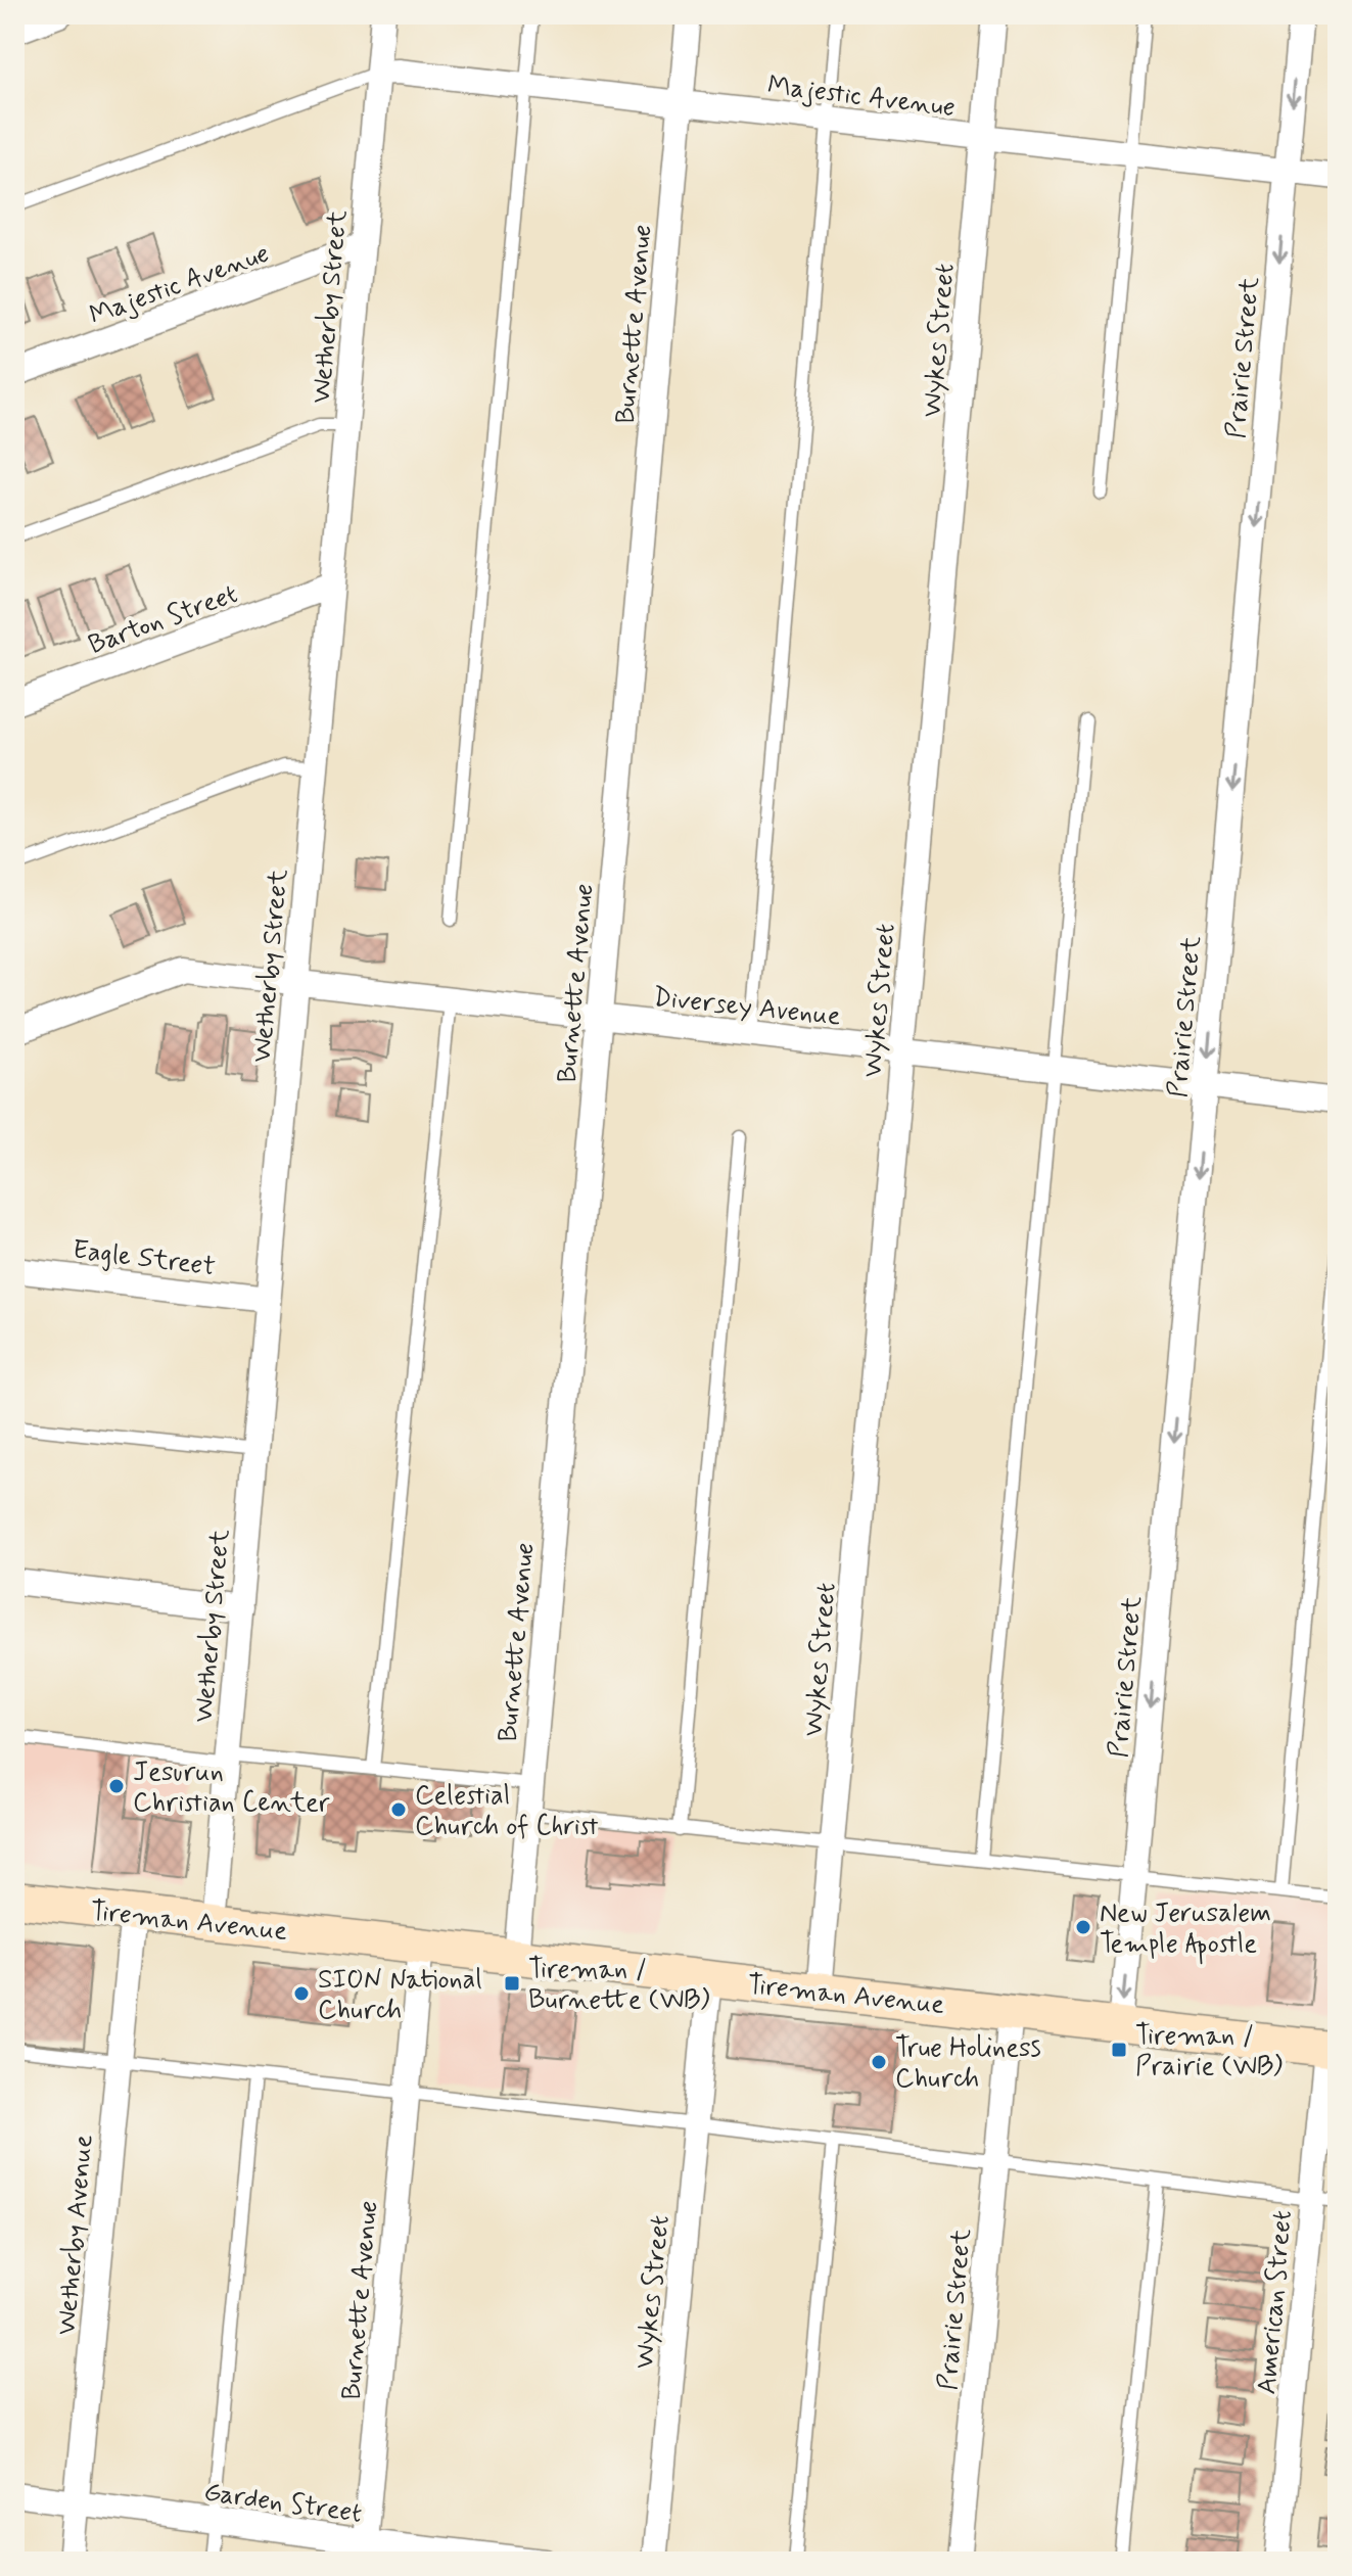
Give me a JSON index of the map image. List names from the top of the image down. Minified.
{"streets":{"street":["Majestic Avenue","Wetherby Street","Burnette Avenue","Wykes Street","Prairie Street","Barton Street","Diversey Avenue","Eagle Street","Tireman Avenue","Wetherby Avenue","American Street","Garden Street"]},"crossings":[["Majestic Avenue","Wetherby Street"],["Majestic Avenue","Burnette Avenue"],["Majestic Avenue","Wykes Street"],["Majestic Avenue","Prairie Street"],["Wetherby Street","Barton Street"],["Wetherby Street","Diversey Avenue"],["Wetherby Street","Eagle Street"],["Wetherby Street","Tireman Avenue"],["Burnette Avenue","Diversey Avenue"],["Burnette Avenue","Tireman Avenue"],["Burnette Avenue","Garden Street"],["Wykes Street","Diversey Avenue"],["Wykes Street","Tireman Avenue"],["Prairie Street","Diversey Avenue"],["Prairie Street","Tireman Avenue"],["Tireman Avenue","Wetherby Avenue"],["Tireman Avenue","American Street"],["Wetherby Avenue","Garden Street"]],"one_way":["Prairie Street"],"places":{"other":["Jesurun Christian Center","Celestial Church of Christ","New Jerusalem Temple Apostle","SION National Church","True Holiness Church"],"transit":["Tireman / Burnette (WB)","Tireman / Prairie (WB)"]}}
